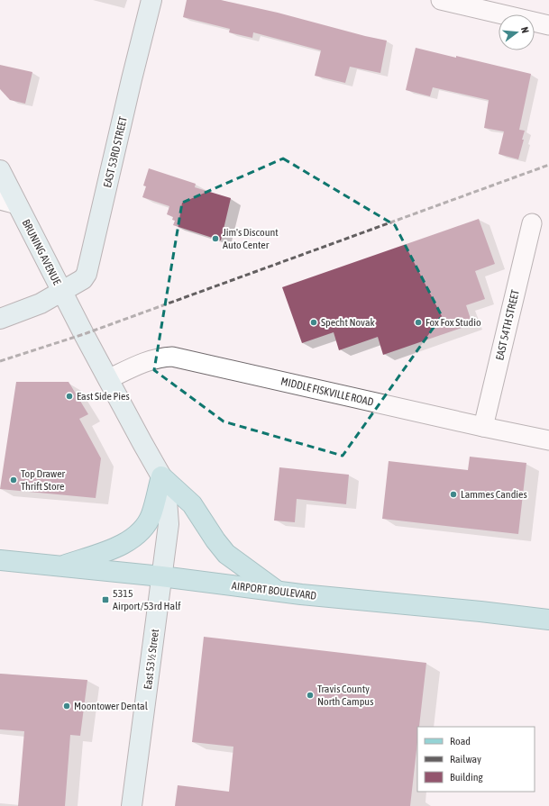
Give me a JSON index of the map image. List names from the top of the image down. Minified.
{"streets":{"main road":["AIRPORT BOULEVARD"],"street":["EAST 53RD STREET","BRUNING AVENUE","EAST 54TH STREET","MIDDLE FISKVILLE ROAD","East 53½ Street"]},"crossings":[["EAST 53RD STREET","BRUNING AVENUE"],["BRUNING AVENUE","MIDDLE FISKVILLE ROAD"],["EAST 54TH STREET","MIDDLE FISKVILLE ROAD"],["AIRPORT BOULEVARD","East 53½ Street"]],"places":{"other":["Jim's Discount Auto Center","Specht Novak","Fox Fox Studio","East Side Pies","Top Drawer Thrift Store","Lammes Candies","Travis County North Campus","Moontower Dental"],"transit":["5315 Airport/53rd Half"]},"legend":["Road","Railway","Building"],"north":"right"}
